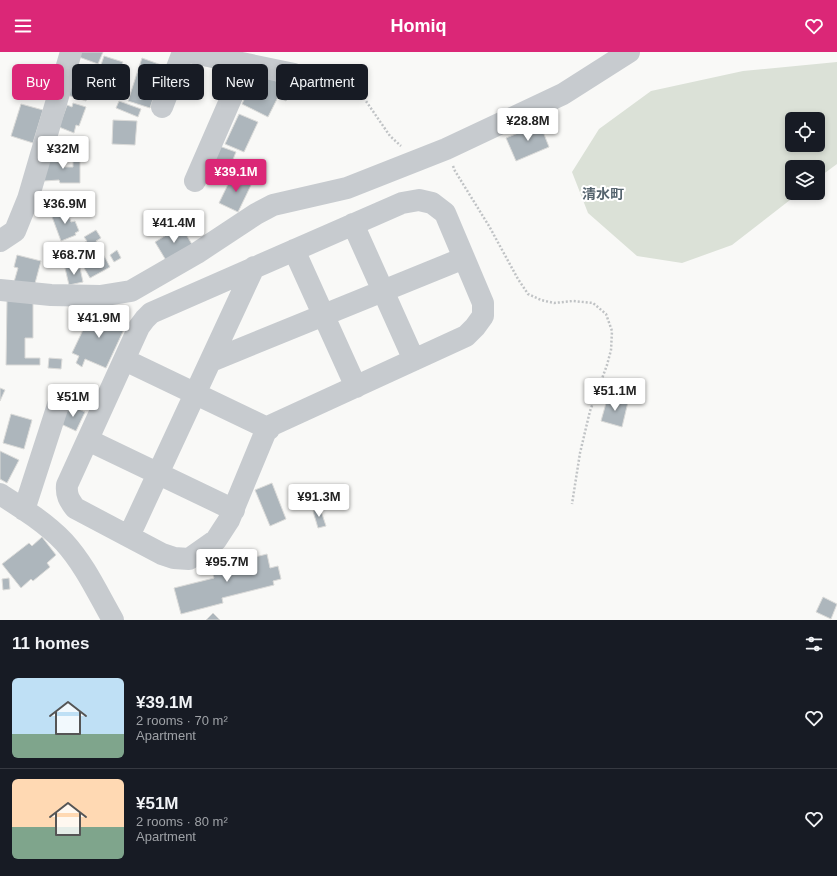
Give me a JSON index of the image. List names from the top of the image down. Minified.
{"districts":["清水町"],"page":{"header":"Homiq","chip":["Buy","Rent","Filters","New","Apartment"],"price":["¥28.8M","¥32M","¥39.1M","¥36.9M","¥41.4M","¥68.7M","¥41.9M","¥51.1M","¥51M","¥91.3M","¥95.7M"],"heading":"11 homes","list":[{"name":"¥39.1M","note":"2 rooms · 70 m² · Apartment"},{"name":"¥51M","note":"2 rooms · 80 m² · Apartment"}]}}
